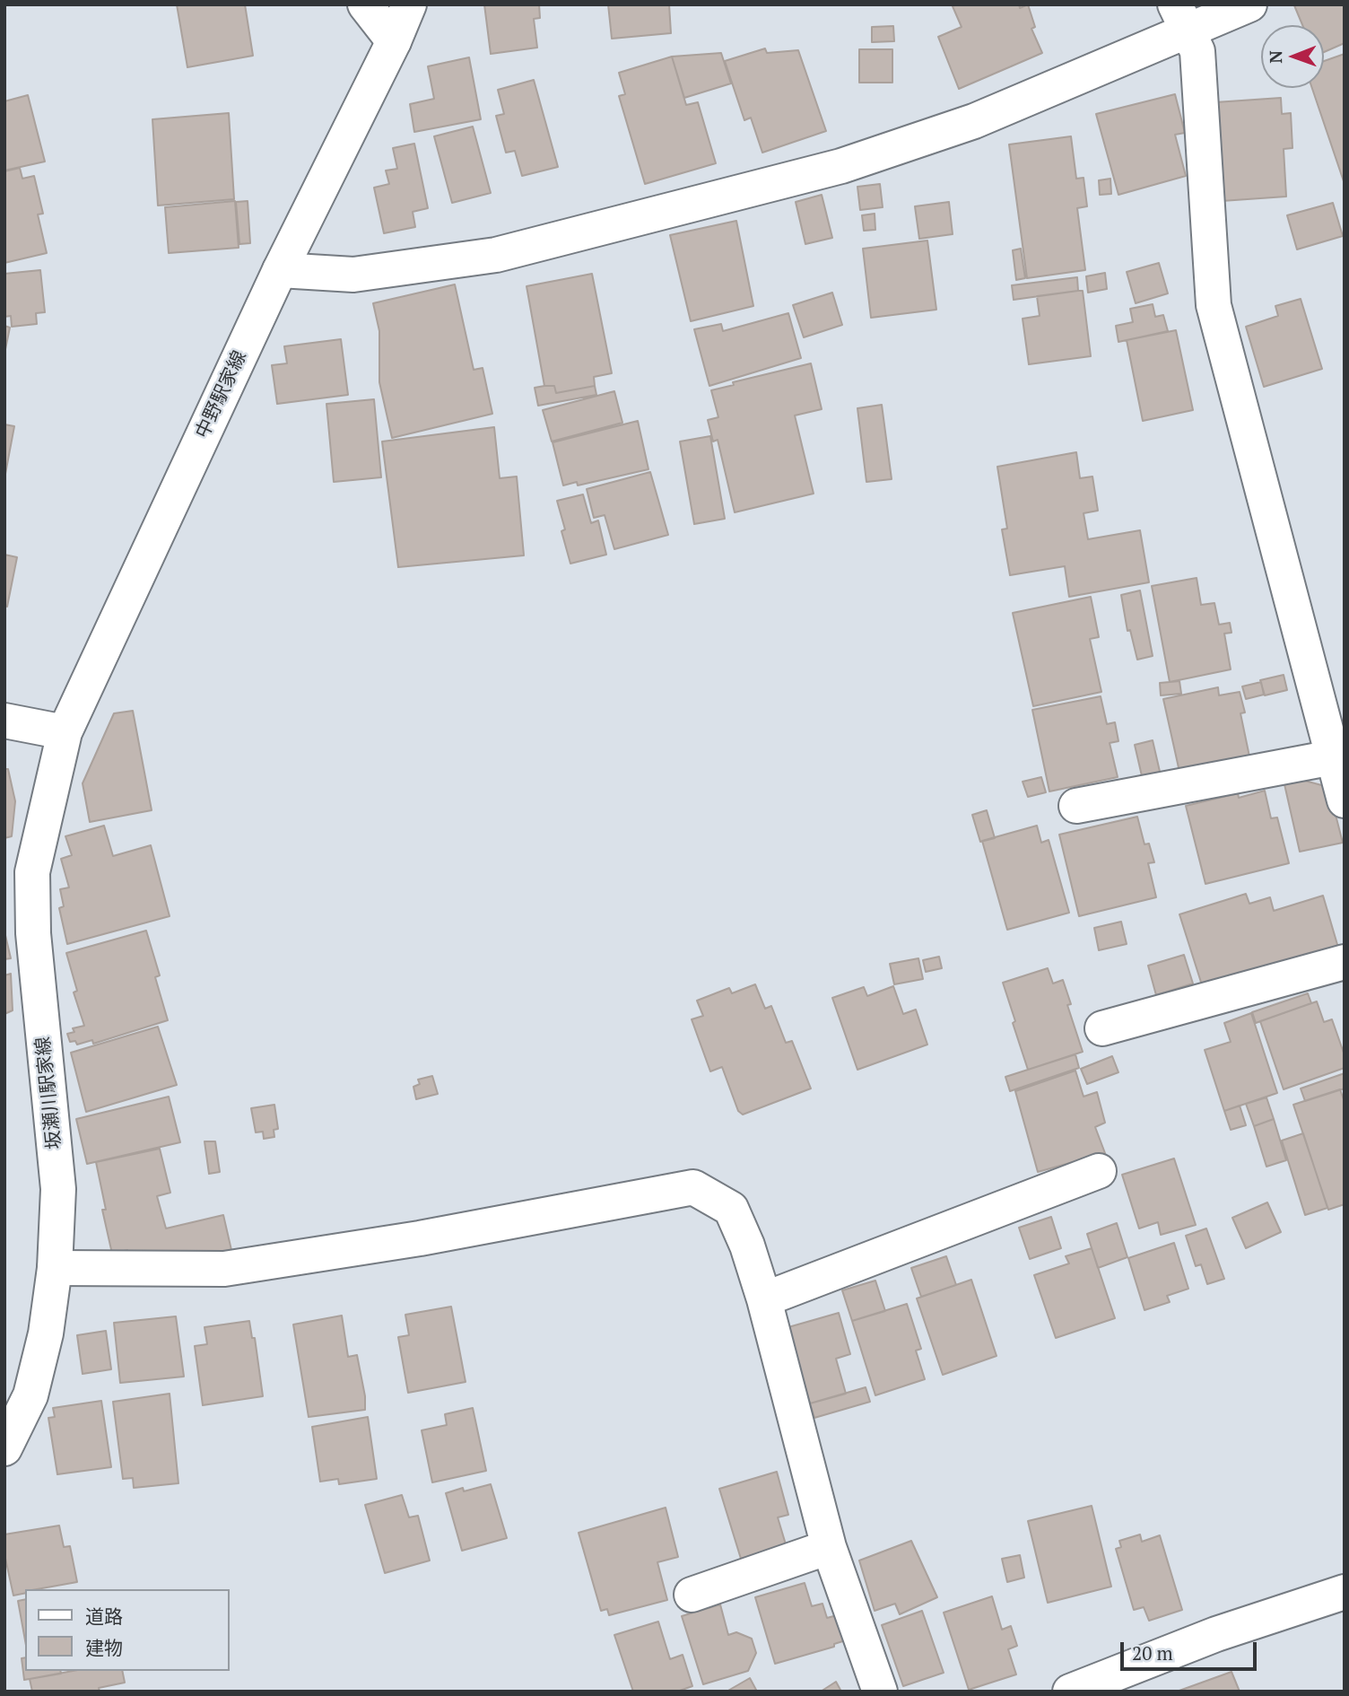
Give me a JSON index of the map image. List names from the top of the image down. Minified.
{"streets":{"street":["中野駅家線","坂瀬川駅家線"]},"crossings":[["中野駅家線","坂瀬川駅家線"]],"legend":["道路","建物"],"scale_bar":"20 m","north":"left"}
